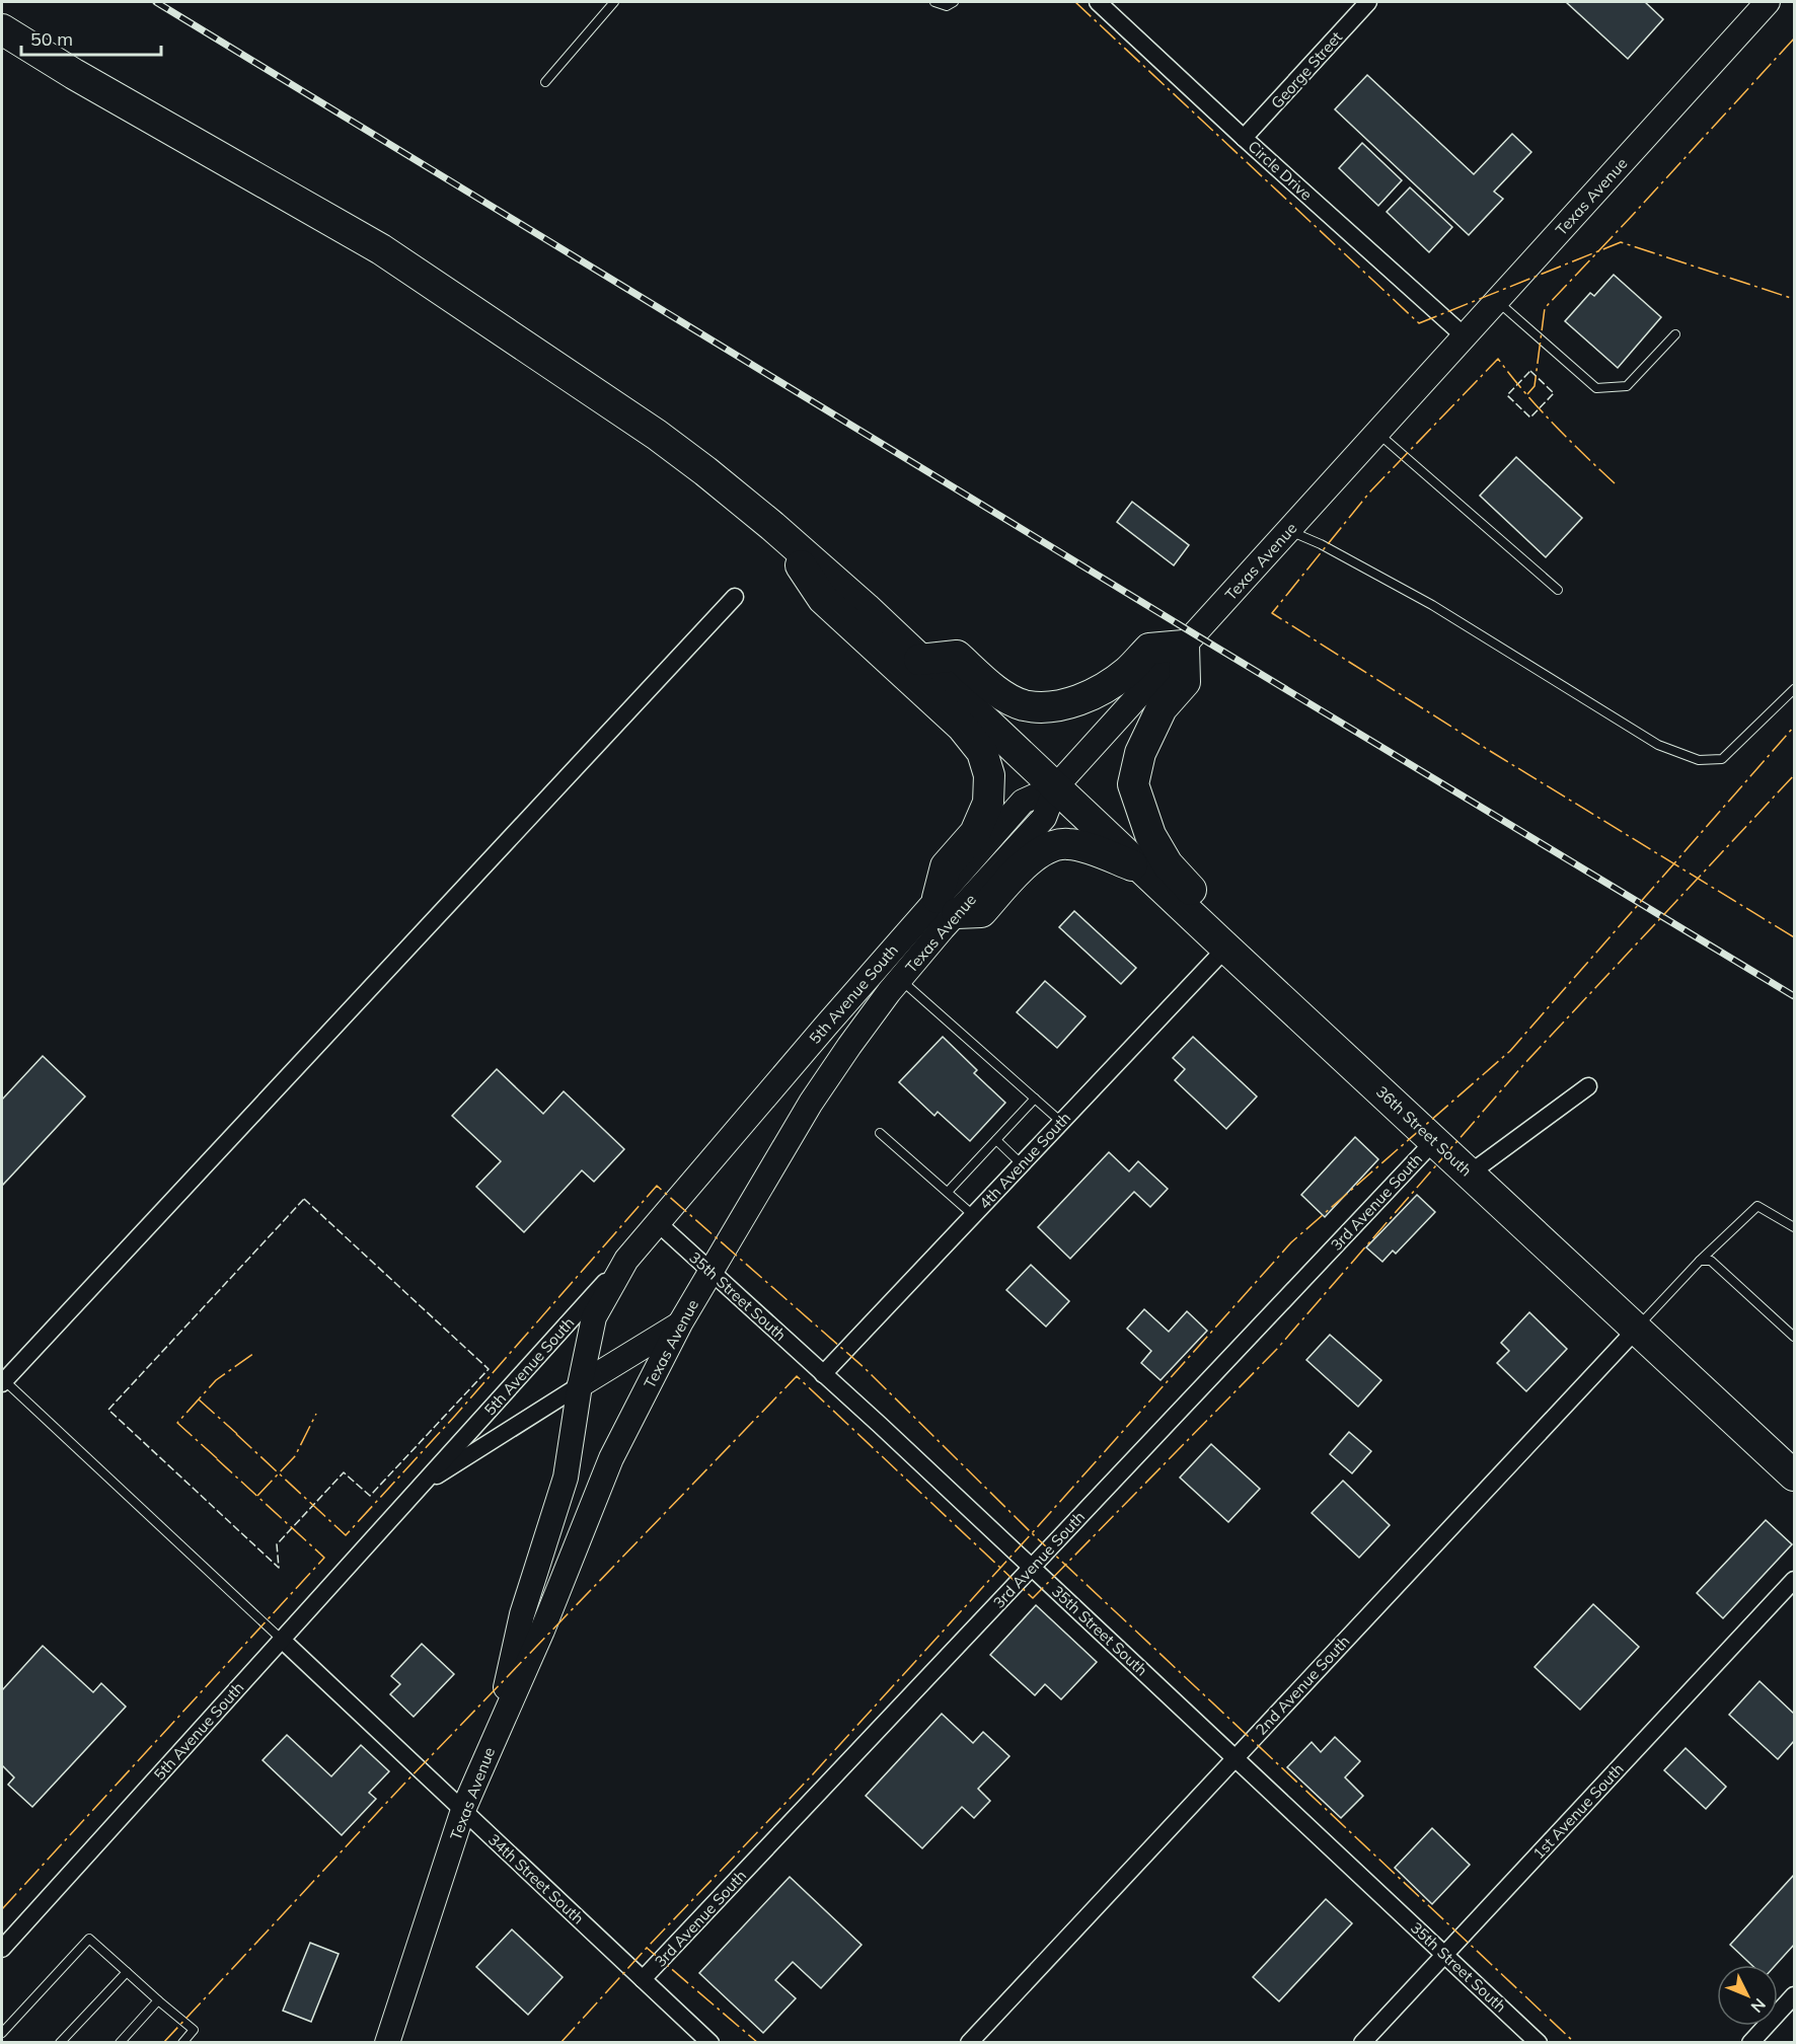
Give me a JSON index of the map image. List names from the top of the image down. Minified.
{"streets":{"highway":["36th Street South"],"main road":["Texas Avenue","5th Avenue South"],"street":["George Street","Circle Drive","4th Avenue South","3rd Avenue South","35th Street South","2nd Avenue South","1st Avenue South","34th Street South"]},"crossings":[["George Street","Circle Drive"],["Circle Drive","Texas Avenue"],["Texas Avenue","5th Avenue South"],["Texas Avenue","36th Street South"],["Texas Avenue","35th Street South"],["Texas Avenue","34th Street South"],["5th Avenue South","36th Street South"],["5th Avenue South","35th Street South"],["5th Avenue South","34th Street South"],["36th Street South","4th Avenue South"],["36th Street South","3rd Avenue South"],["36th Street South","2nd Avenue South"],["4th Avenue South","35th Street South"],["3rd Avenue South","35th Street South"],["3rd Avenue South","34th Street South"],["35th Street South","2nd Avenue South"],["35th Street South","1st Avenue South"]],"scale_bar":"50 m","north":"bottom right"}
